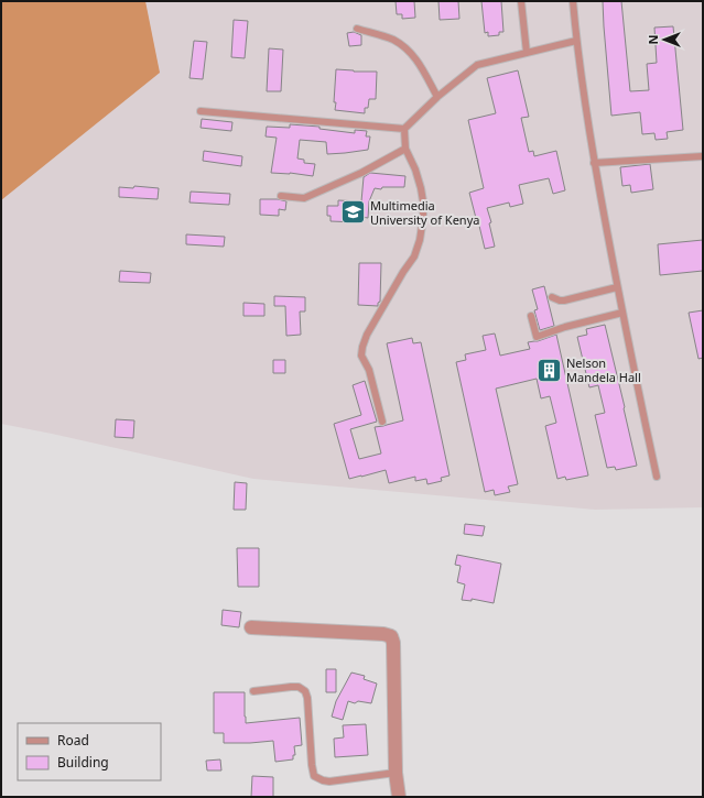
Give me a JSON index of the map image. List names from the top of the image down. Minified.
{"places":{"school or university":["Multimedia University of Kenya"],"building":["Nelson Mandela Hall"]},"legend":["Road","Building"],"north":"left"}
